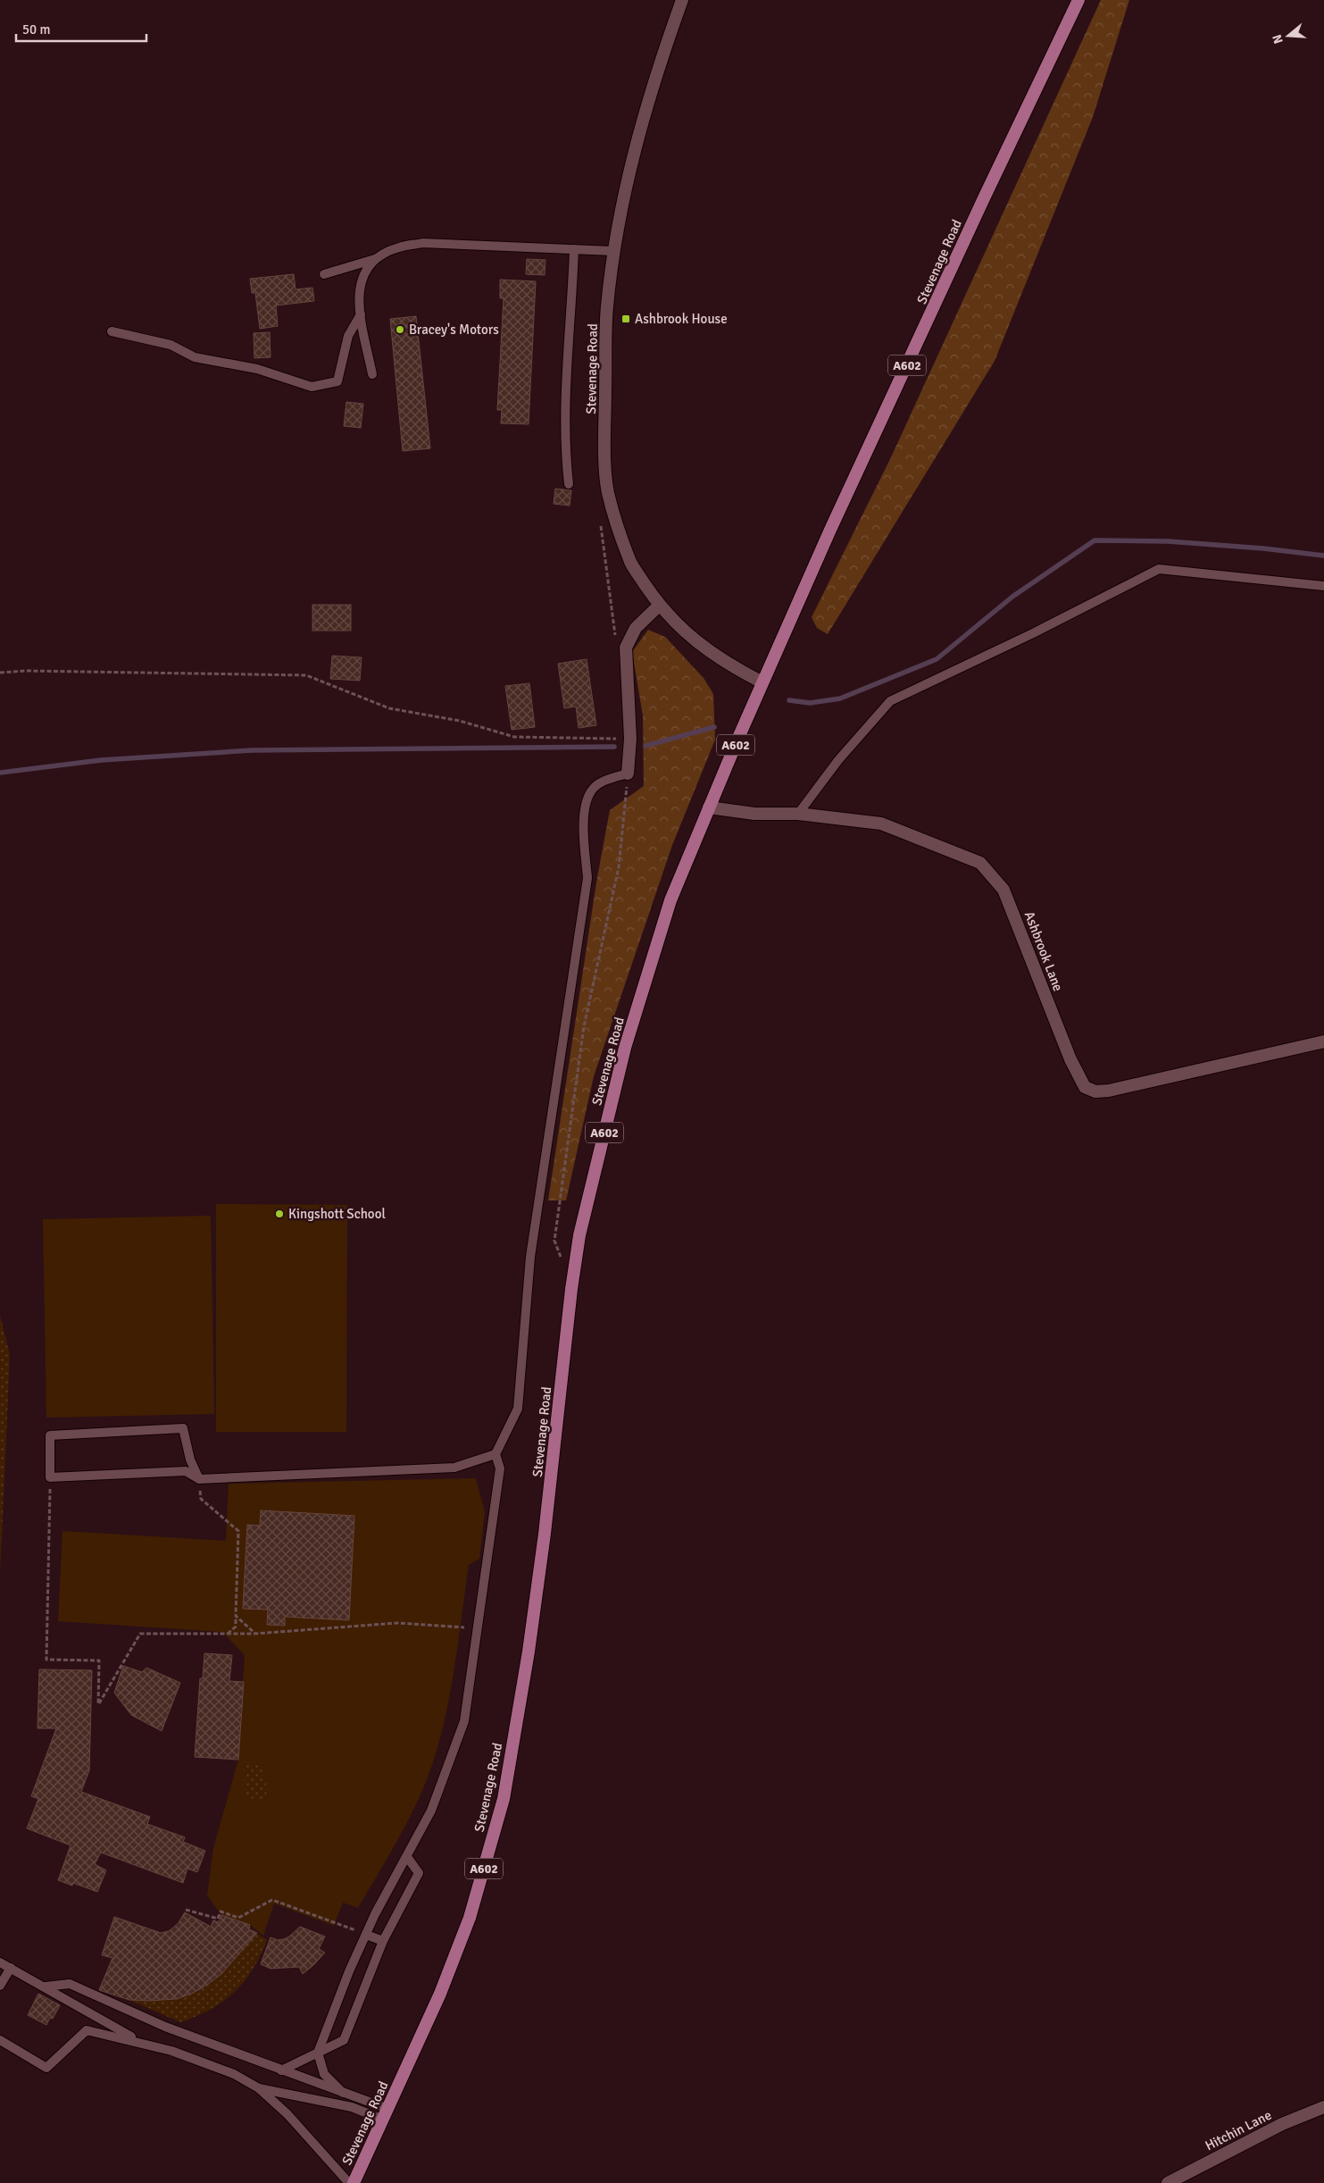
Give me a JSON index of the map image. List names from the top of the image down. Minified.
{"streets":{"main road":["Stevenage Road","A602"],"street":["Ashbrook Lane","Hitchin Lane"]},"crossings":[["Stevenage Road","Ashbrook Lane"]],"places":{"transit":["Ashbrook House"],"other":["Bracey's Motors","Kingshott School"]},"scale_bar":"50 m","north":"left"}
